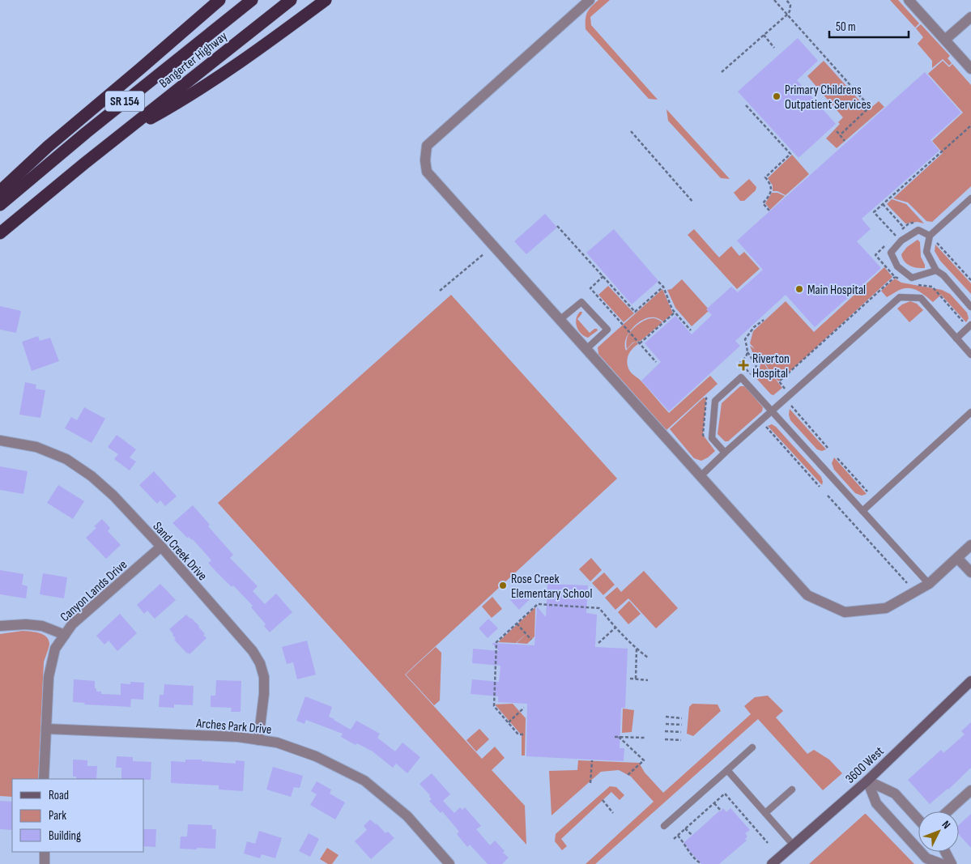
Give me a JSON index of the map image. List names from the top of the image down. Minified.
{"streets":{"highway":["Bangerter Highway","SR 154"],"main road":["3600 West"],"street":["Sand Creek Drive","Canyon Lands Drive","Arches Park Drive"]},"crossings":[["Sand Creek Drive","Canyon Lands Drive"],["Sand Creek Drive","Arches Park Drive"],["Canyon Lands Drive","Arches Park Drive"]],"places":{"other":["Primary Childrens Outpatient Services","Main Hospital","Rose Creek Elementary School"],"health":["Riverton Hospital"]},"legend":["Road","Park","Building"],"scale_bar":"50 m","north":"top right"}
